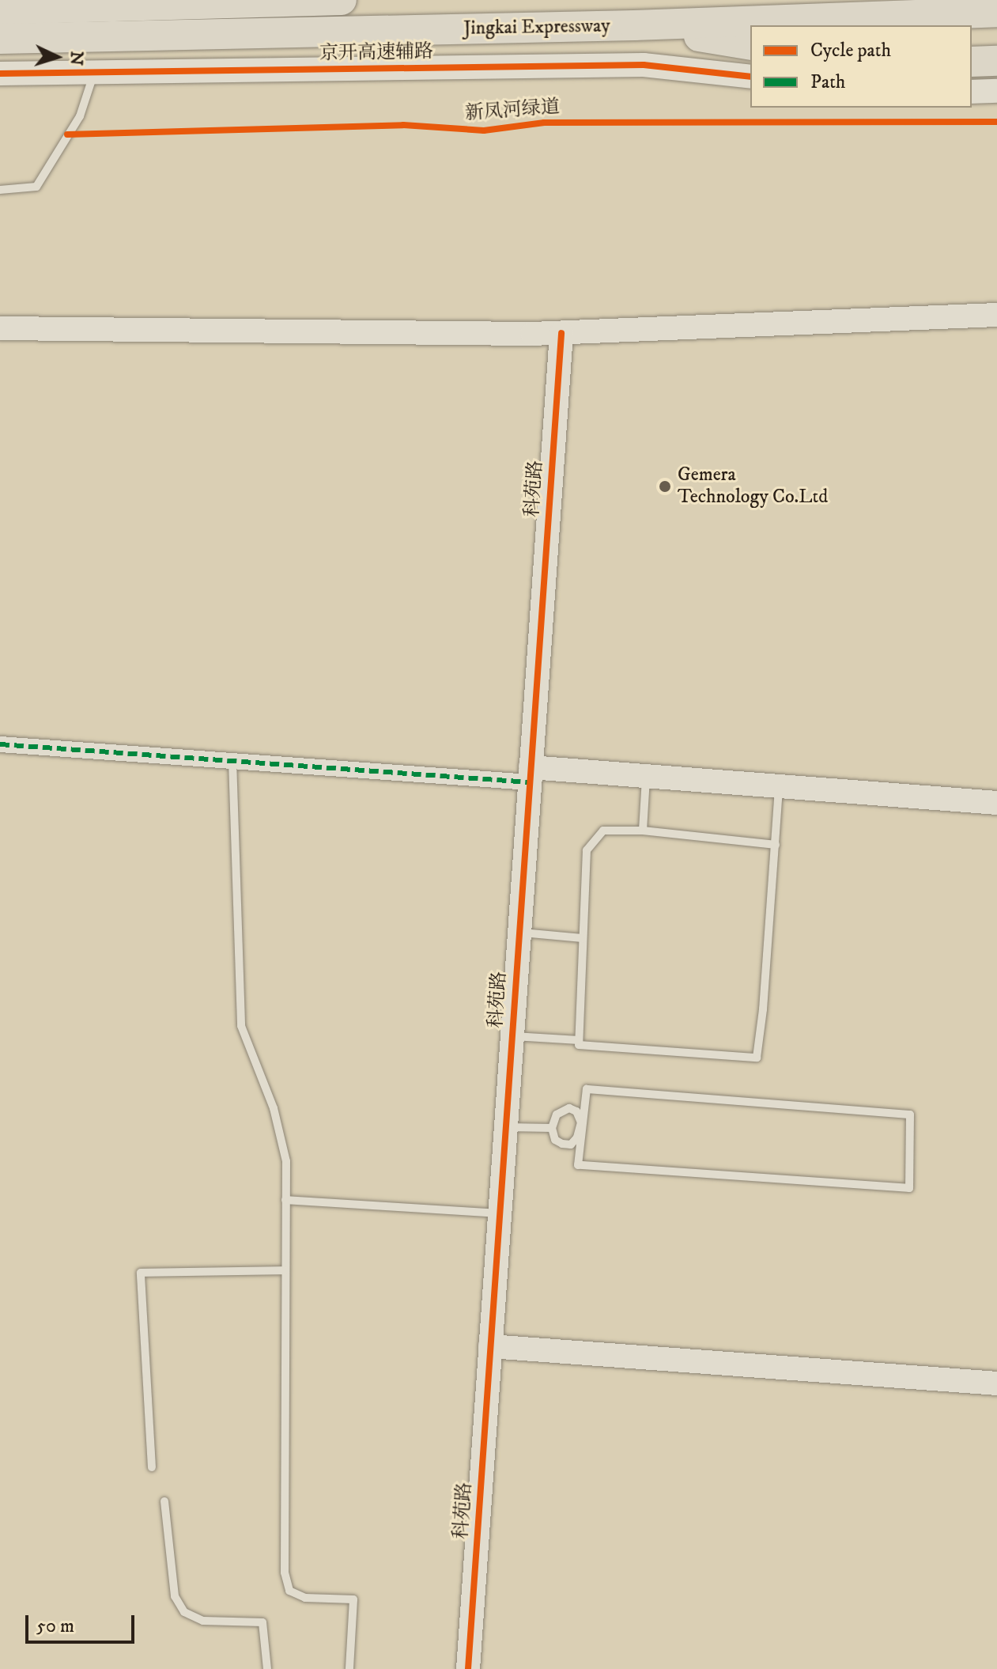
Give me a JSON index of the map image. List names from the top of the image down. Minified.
{"streets":{"highway":["Jingkai Expressway"],"street":["京开高速辅路","科苑路"],"cycle path":["新凤河绿道"]},"places":["Gemera Technology Co.Ltd"],"legend":["Cycle path","Path"],"scale_bar":"50 m","north":"right"}
